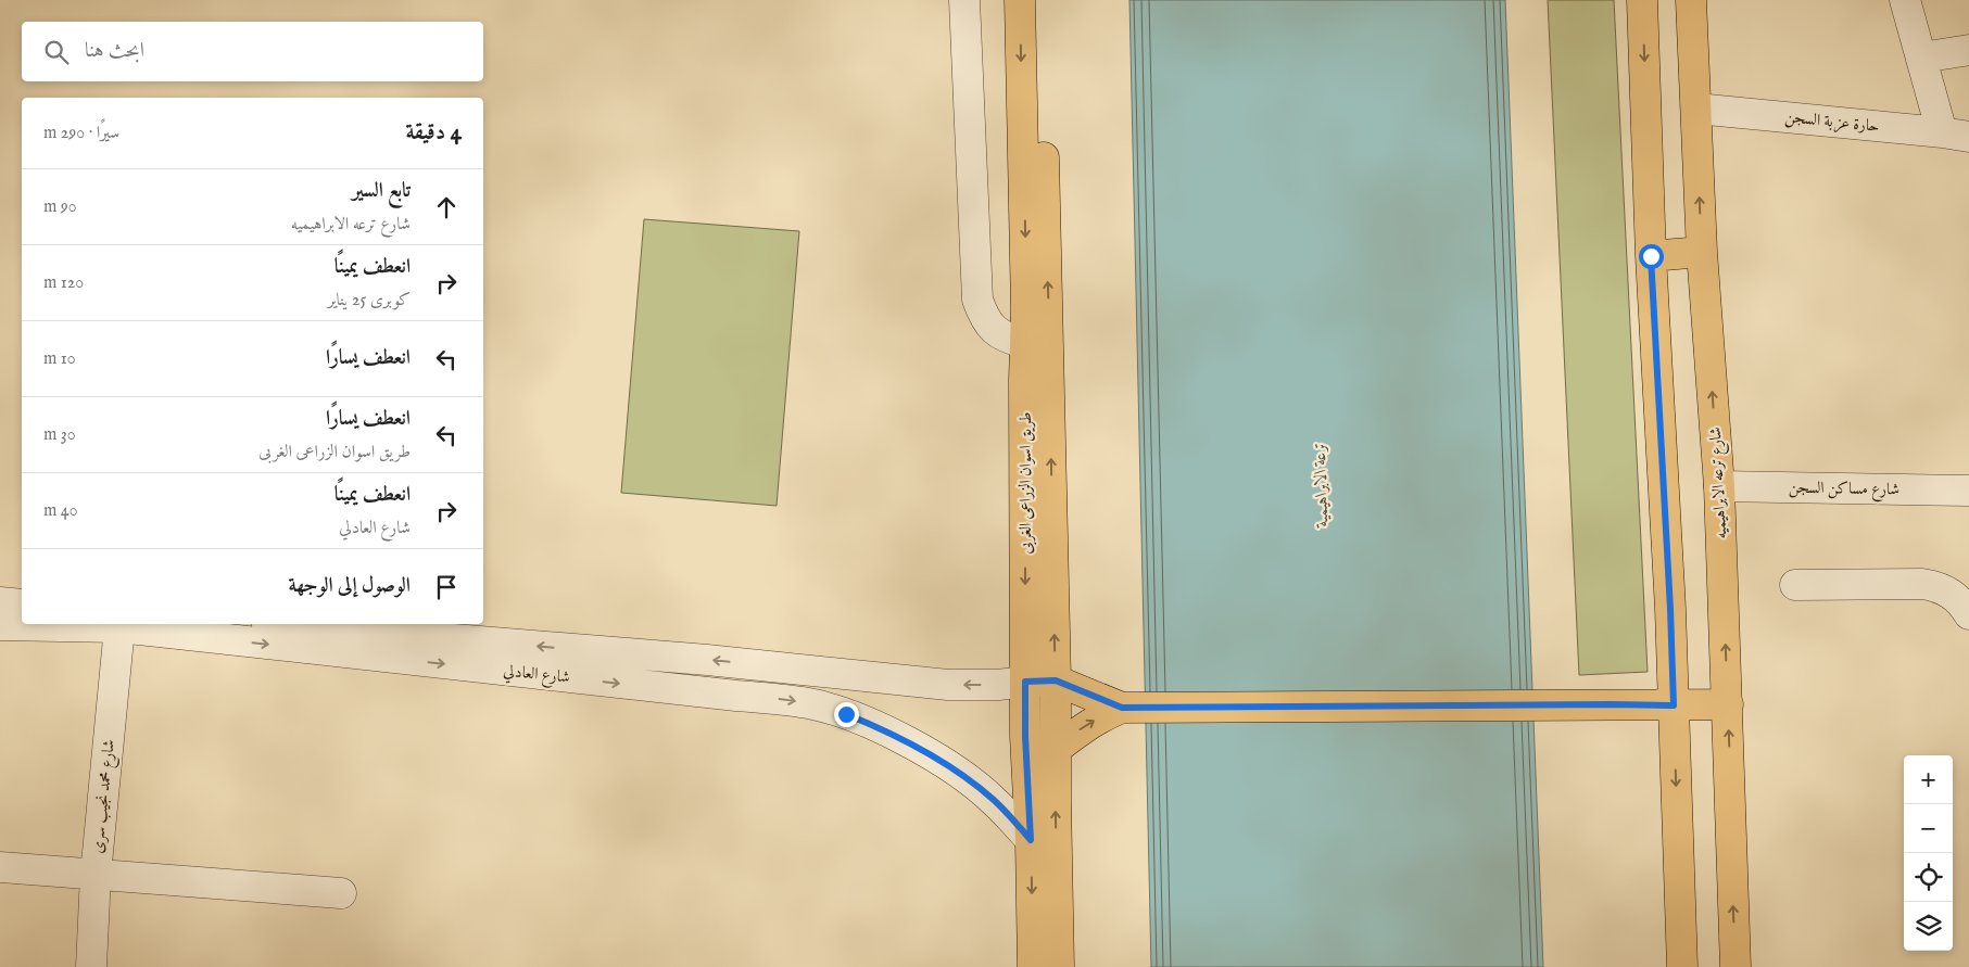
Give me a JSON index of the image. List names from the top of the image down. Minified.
{"streets":{"main road":["طريق اسوان الزراعى الغربى","شارع ترعه الابراهيميه"],"street":["حارة عزبة السجن","شارع مساكن السجن","شارع العادلي","شارع محمد نجيب سرى"]},"crossings":[["حارة عزبة السجن","شارع ترعه الابراهيميه"],["طريق اسوان الزراعى الغربى","شارع العادلي"],["شارع ترعه الابراهيميه","شارع مساكن السجن"],["شارع العادلي","شارع محمد نجيب سرى"]],"water":["ترعة الابراهيمية"],"page":{"search":"ابحث هنا","heading":["4 دقيقة","سيرًا · 290 m"],"list":[["تابع السير","شارع ترعه الابراهيميه","90 m"],["انعطف يمينًا","كوبرى 25 يناير","120 m"],["انعطف يسارًا","10 m"],["انعطف يسارًا","طريق اسوان الزراعى الغربى","30 m"],["انعطف يمينًا","شارع العادلي","40 m"],"الوصول إلى الوجهة"],"map_buttons":["+","−"]}}
